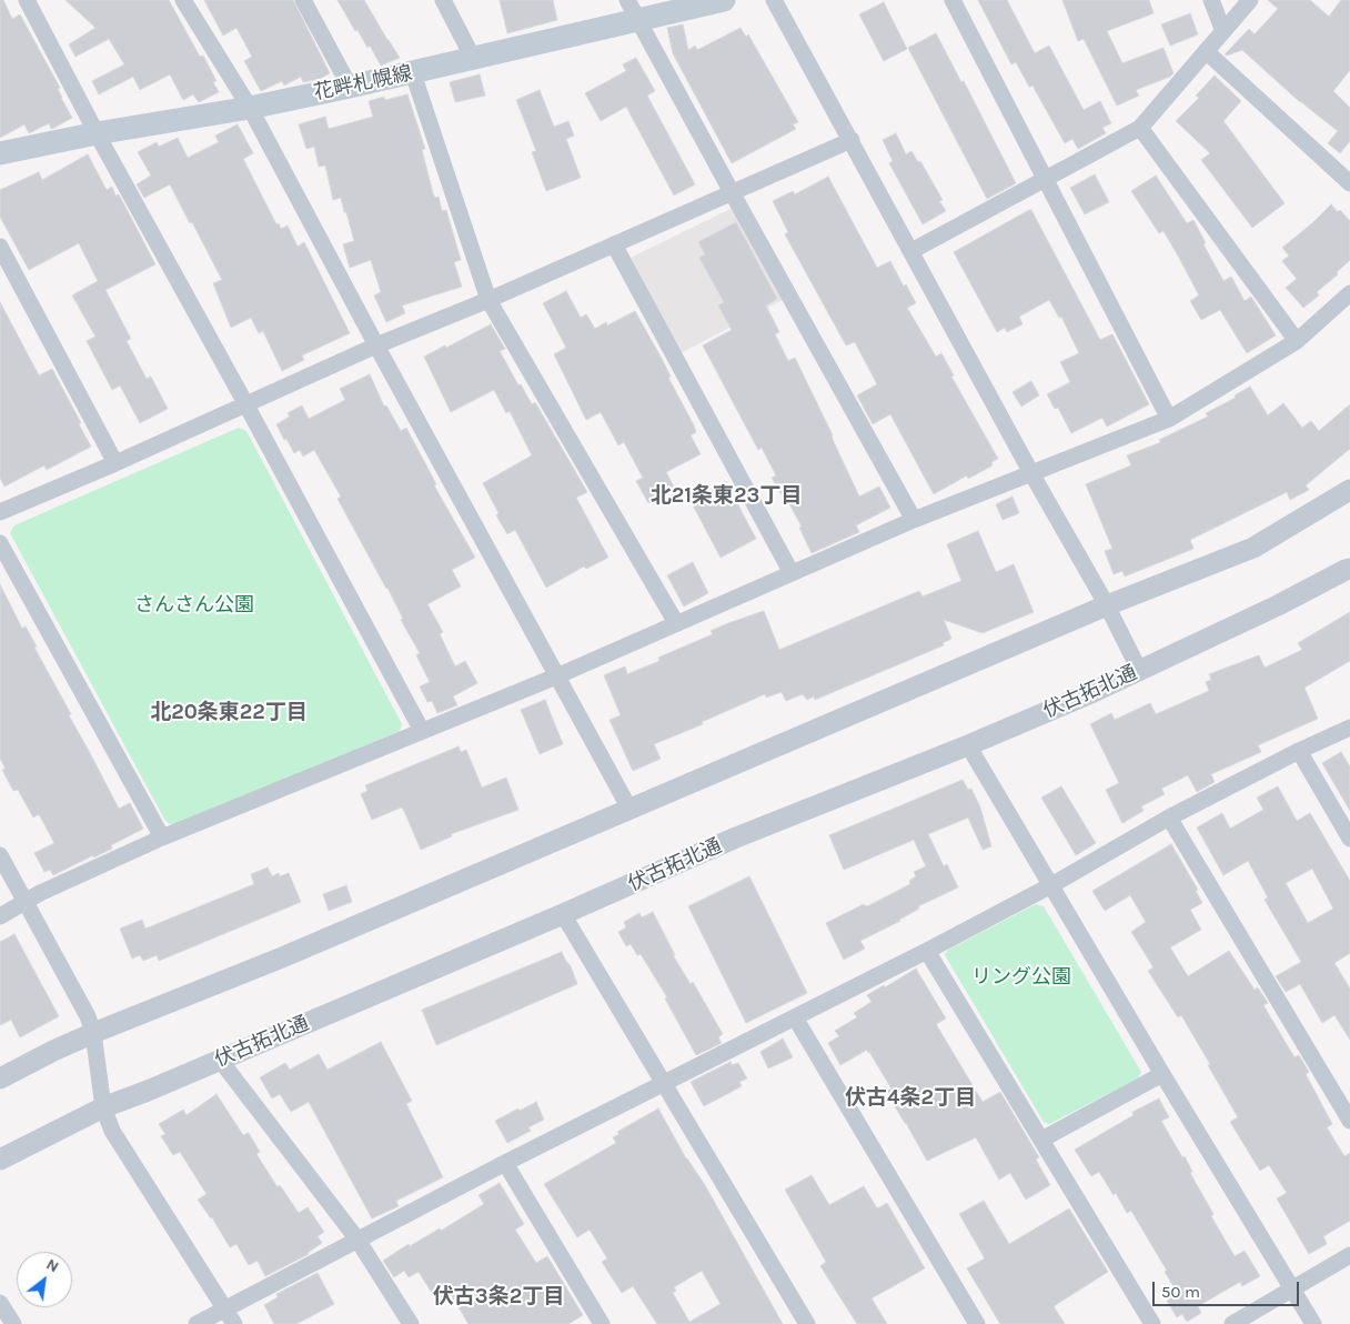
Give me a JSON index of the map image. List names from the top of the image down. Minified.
{"streets":{"main road":["花畔札幌線"],"street":["伏古拓北通"]},"districts":["北21条東23丁目","北20条東22丁目","伏古4条2丁目","伏古3条2丁目"],"parks":["さんさん公園","リング公園"],"scale_bar":"50 m","north":"top right"}
